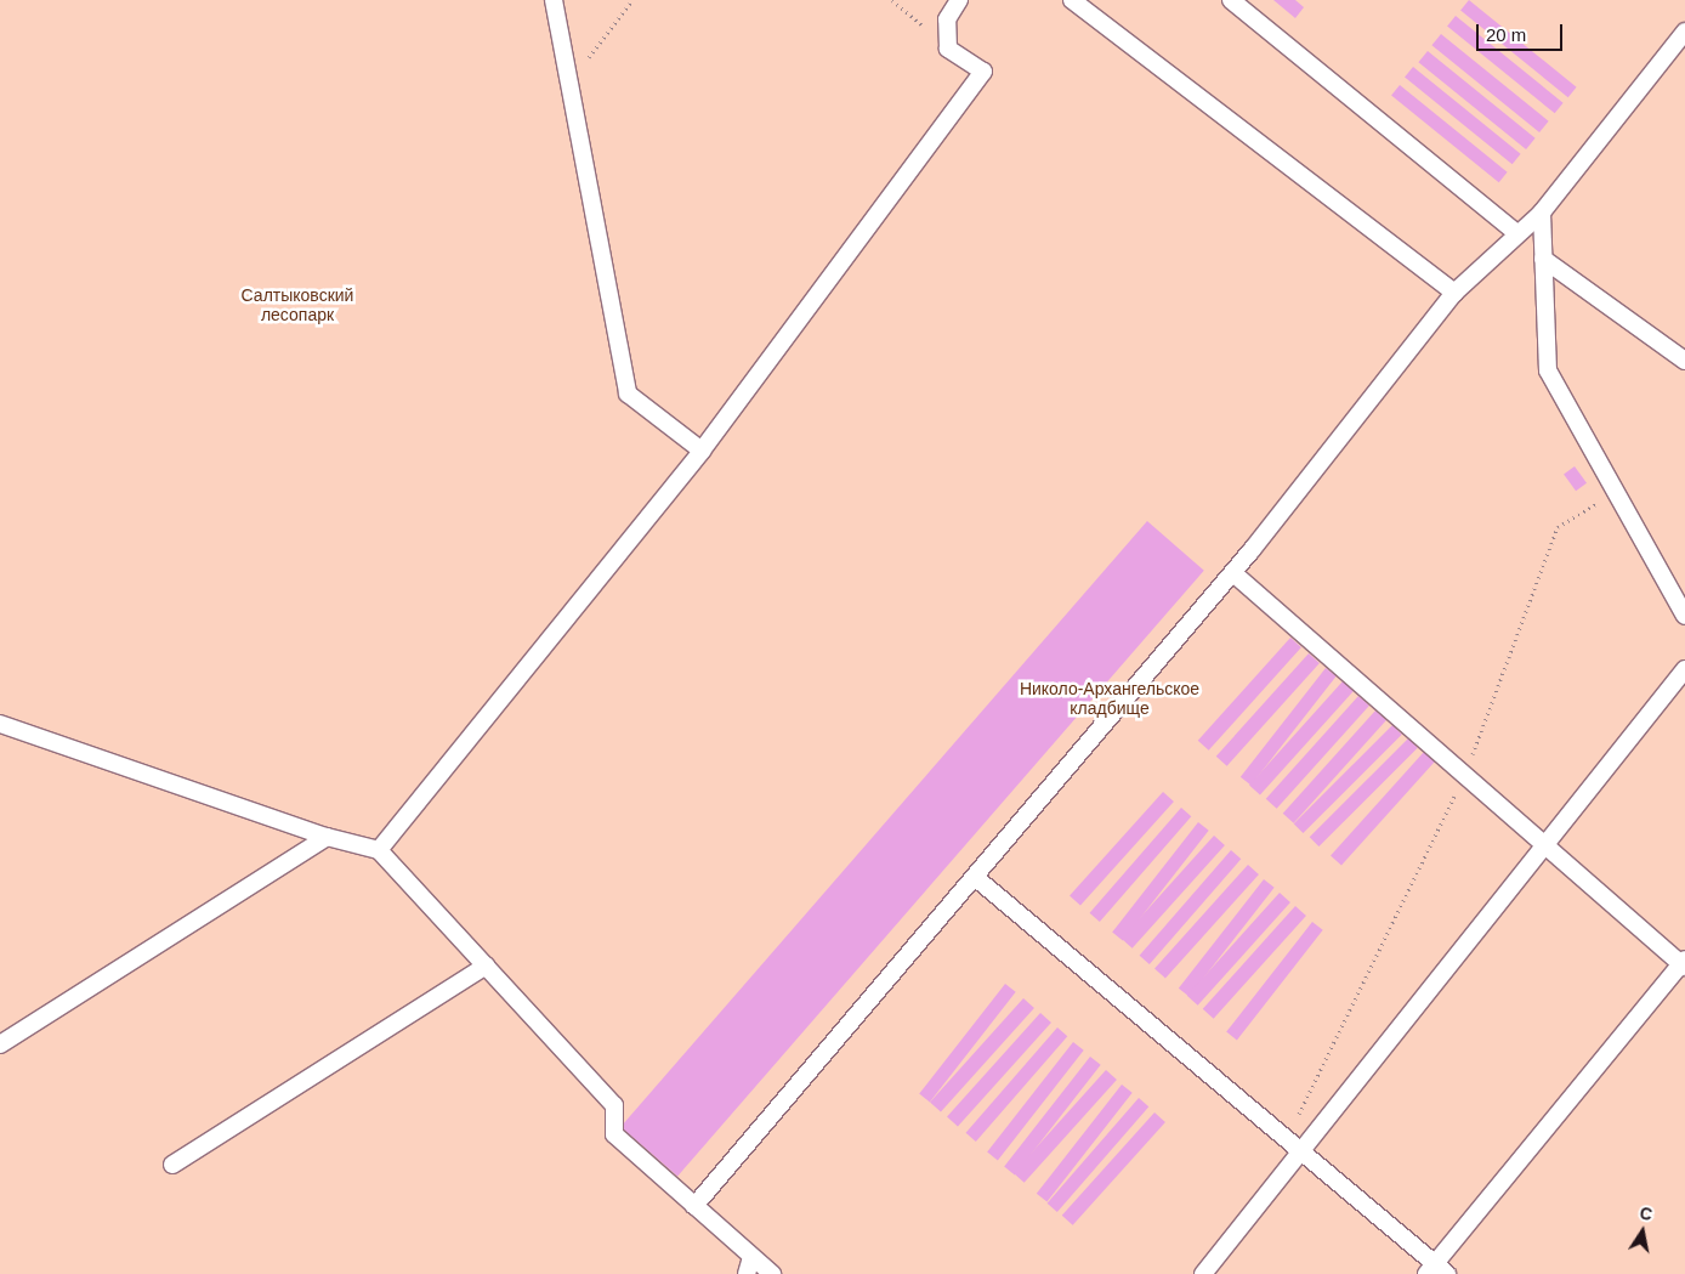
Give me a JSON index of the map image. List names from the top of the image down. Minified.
{"parks":["Салтыковский лесопарк","Николо-Архангельское кладбище"],"scale_bar":"20 m","north":"top"}
